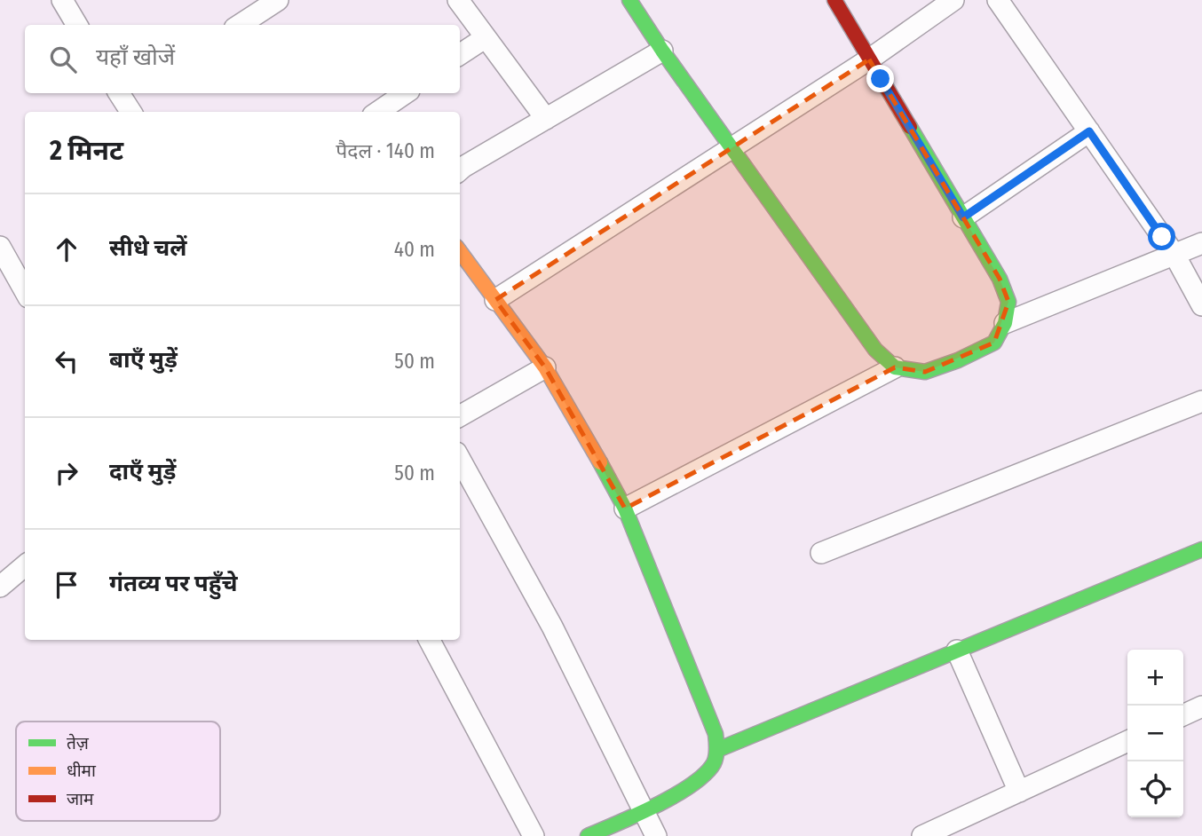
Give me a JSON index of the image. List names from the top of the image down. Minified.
{"legend":["तेज़","धीमा","जाम"],"page":{"search":"यहाँ खोजें","heading":["2 मिनट","पैदल · 140 m"],"list":[["सीधे चलें","40 m"],["बाएँ मुड़ें","50 m"],["दाएँ मुड़ें","50 m"],"गंतव्य पर पहुँचे"],"map_buttons":["+","−"]}}
